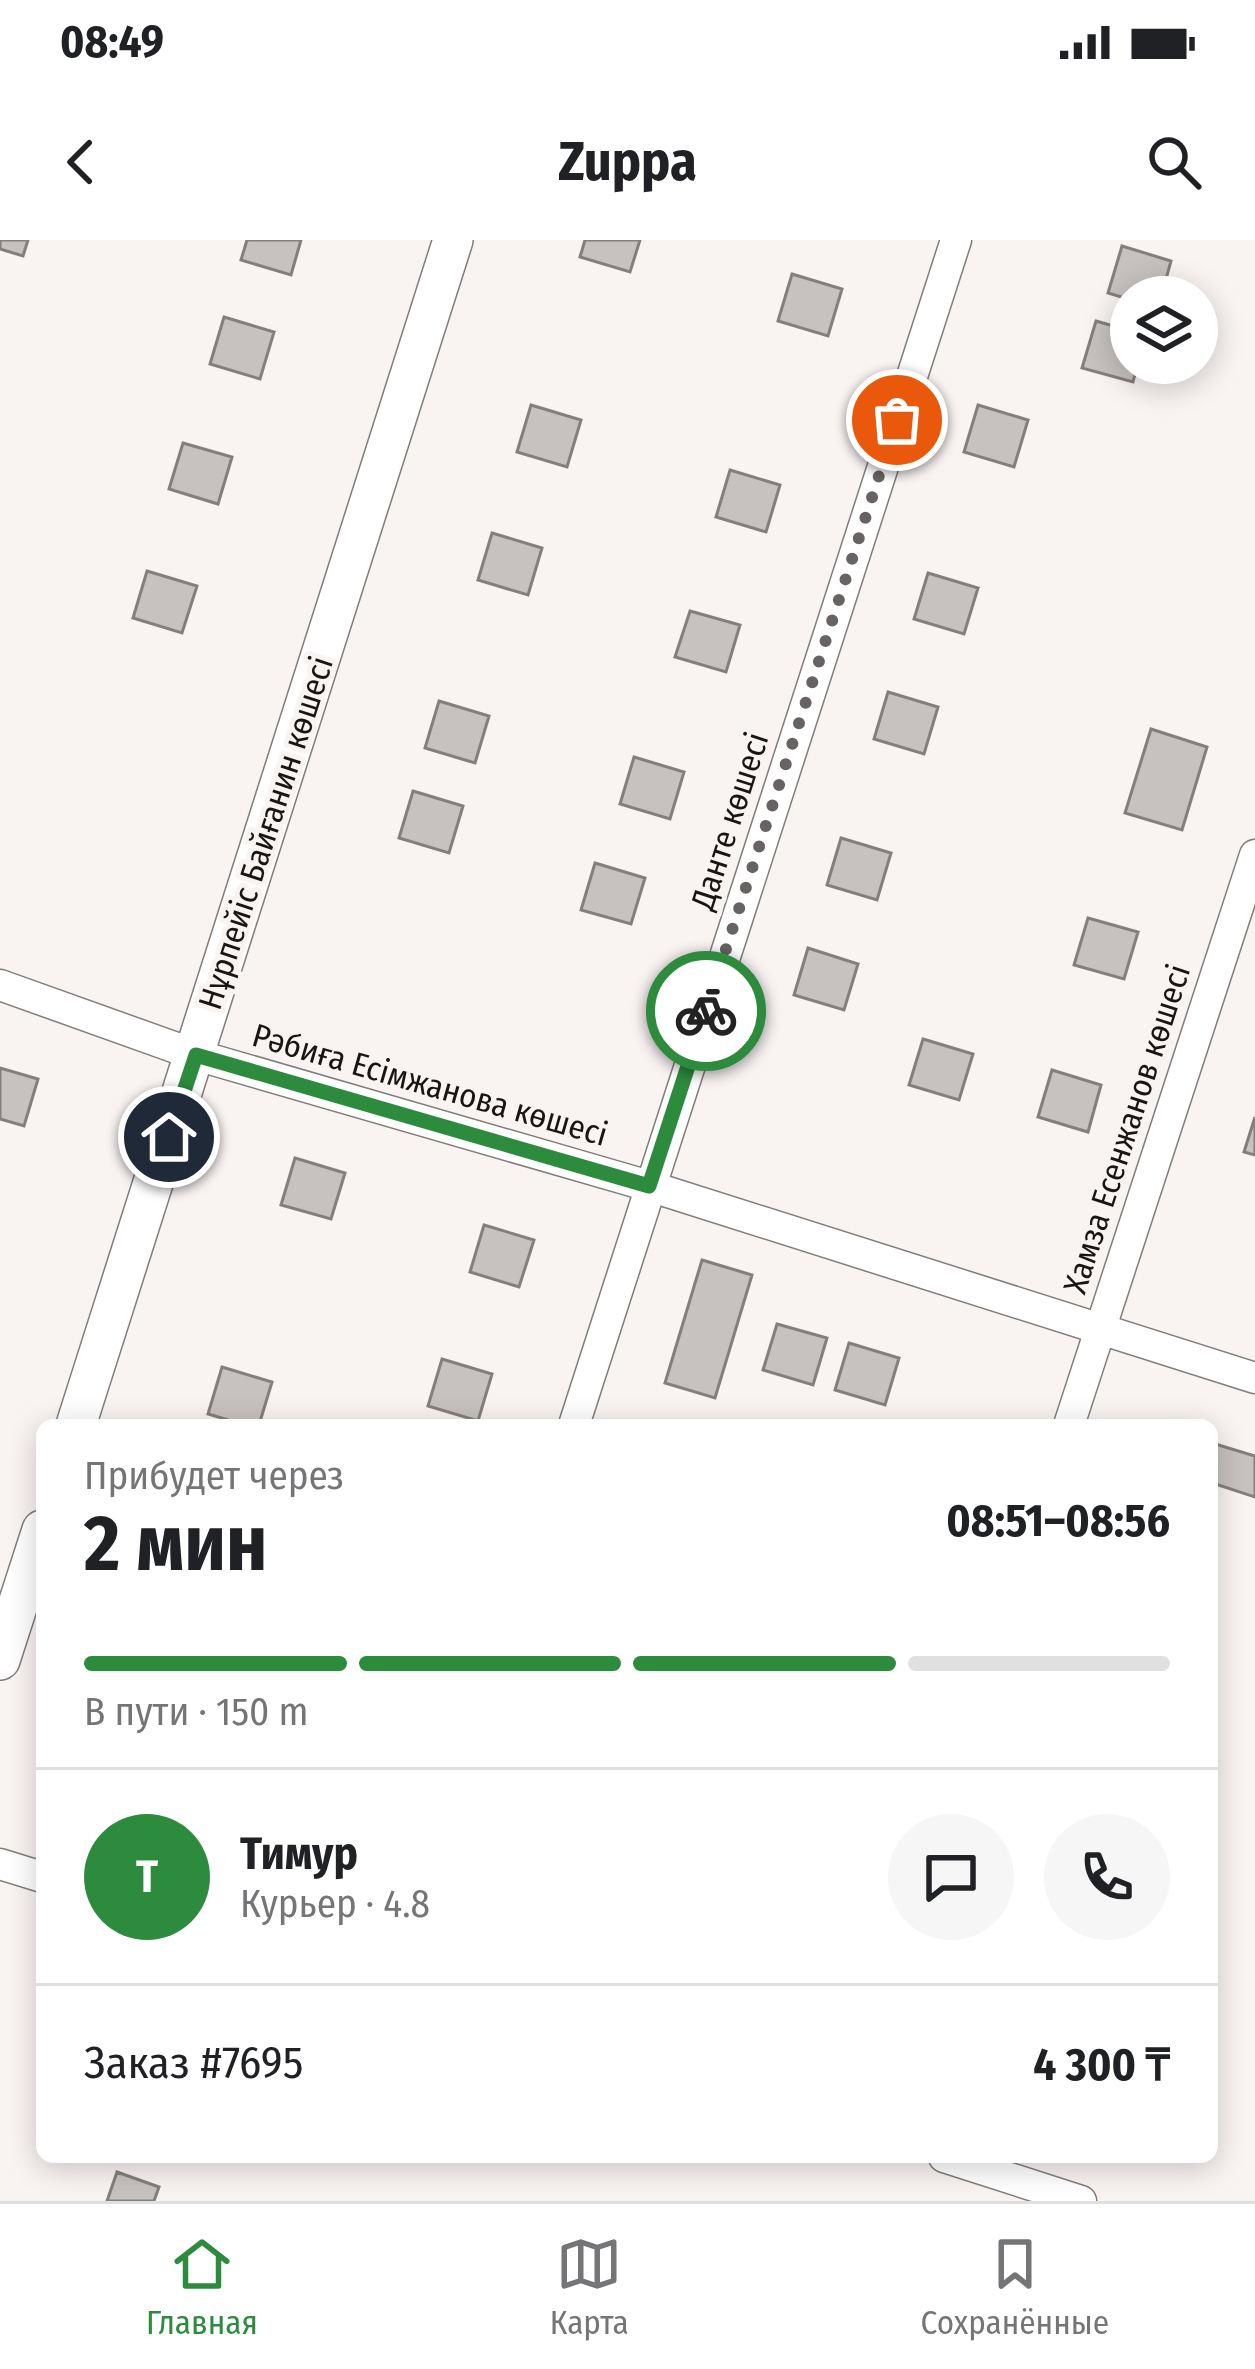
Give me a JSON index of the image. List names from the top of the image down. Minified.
{"streets":{"street":["Данте көшесі","Нұрпейіс Байғанин көшесі","Рәбиға Есімжанова көшесі","Хамза Есенжанов көшесі"]},"crossings":[["Данте көшесі","Рәбиға Есімжанова көшесі"],["Нұрпейіс Байғанин көшесі","Рәбиға Есімжанова көшесі"],["Рәбиға Есімжанова көшесі","Хамза Есенжанов көшесі"]],"page":{"status":"08:49","header":"Zuppa","heading":["2 мин","Прибудет через","08:51–08:56"],"panel":["Тимур","Курьер · 4.8","Заказ #7695","4 300 ₸"],"bar":"В пути · 150 m","round":"Т","tabs":["Главная","Карта","Сохранённые"]}}
